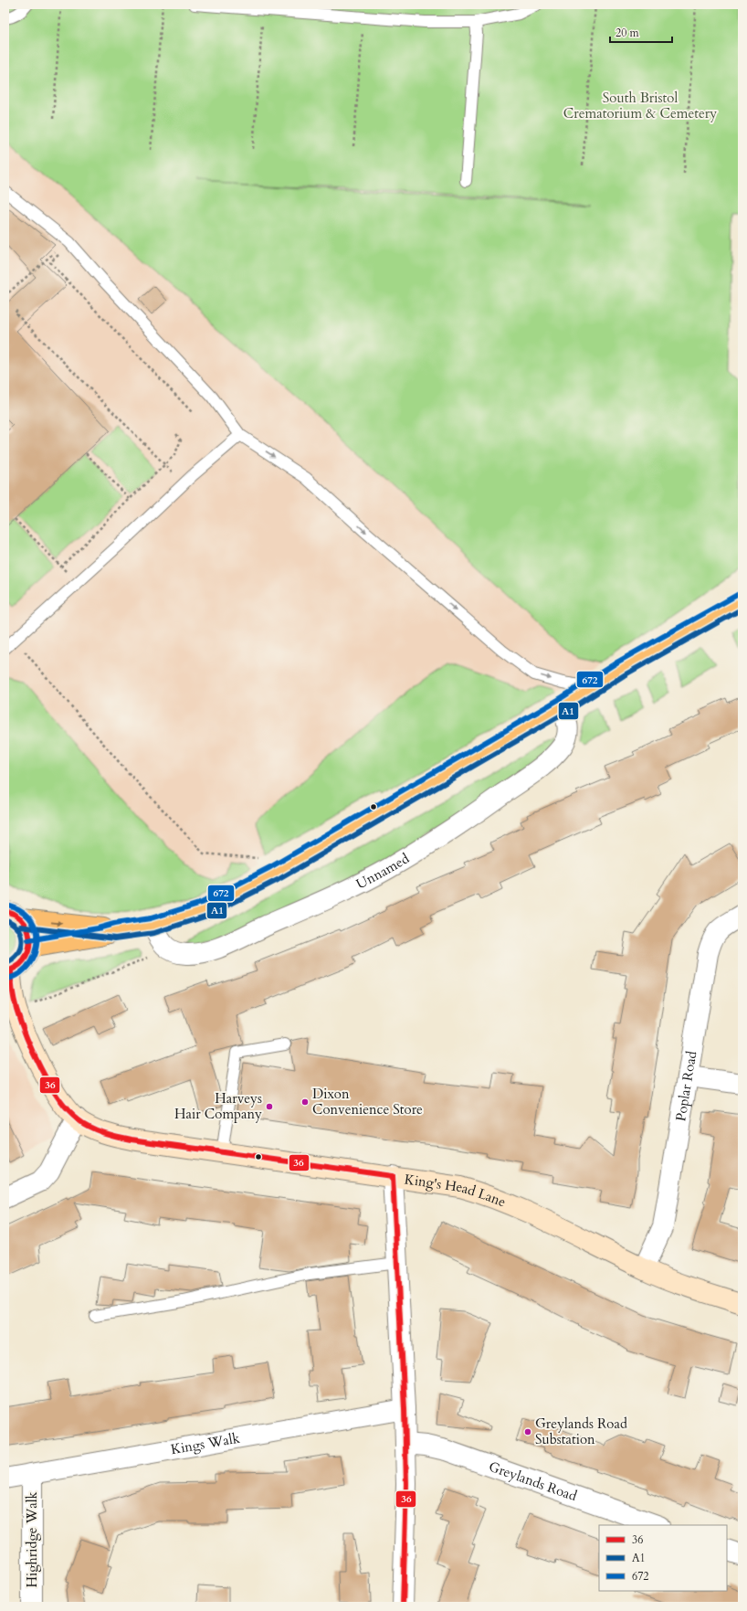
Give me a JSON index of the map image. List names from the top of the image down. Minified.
{"streets":{"street":["Unnamed","Poplar Road","King's Head Lane","Kings Walk","Greylands Road","Highridge Walk"]},"crossings":[["Poplar Road","King's Head Lane"],["Kings Walk","Highridge Walk"]],"parks":["South Bristol Crematorium & Cemetery"],"places":["Dixon Convenience Store","Harveys Hair Company","Greylands Road Substation"],"lines":["transit line 672","transit line A1","transit line 36"],"legend":["36","A1","672"],"scale_bar":"20 m"}
